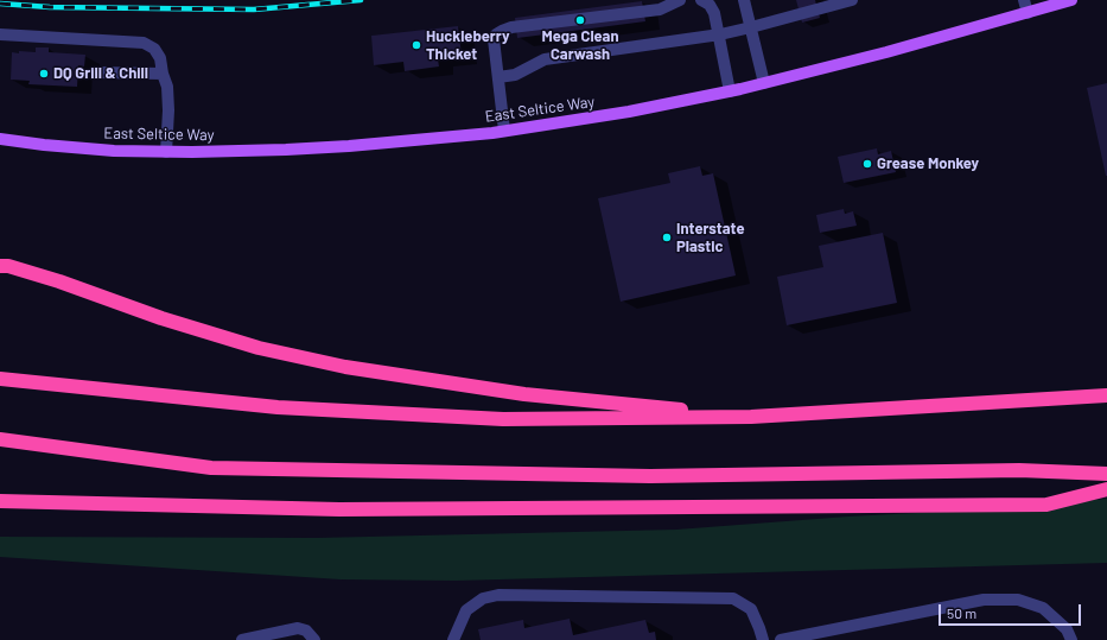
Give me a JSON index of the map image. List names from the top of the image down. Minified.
{"streets":{"main road":["East Seltice Way"]},"places":["Mega Clean Carwash","Huckleberry Thicket","DQ Grill & Chill","Grease Monkey","Interstate Plastic"],"scale_bar":"50 m"}
